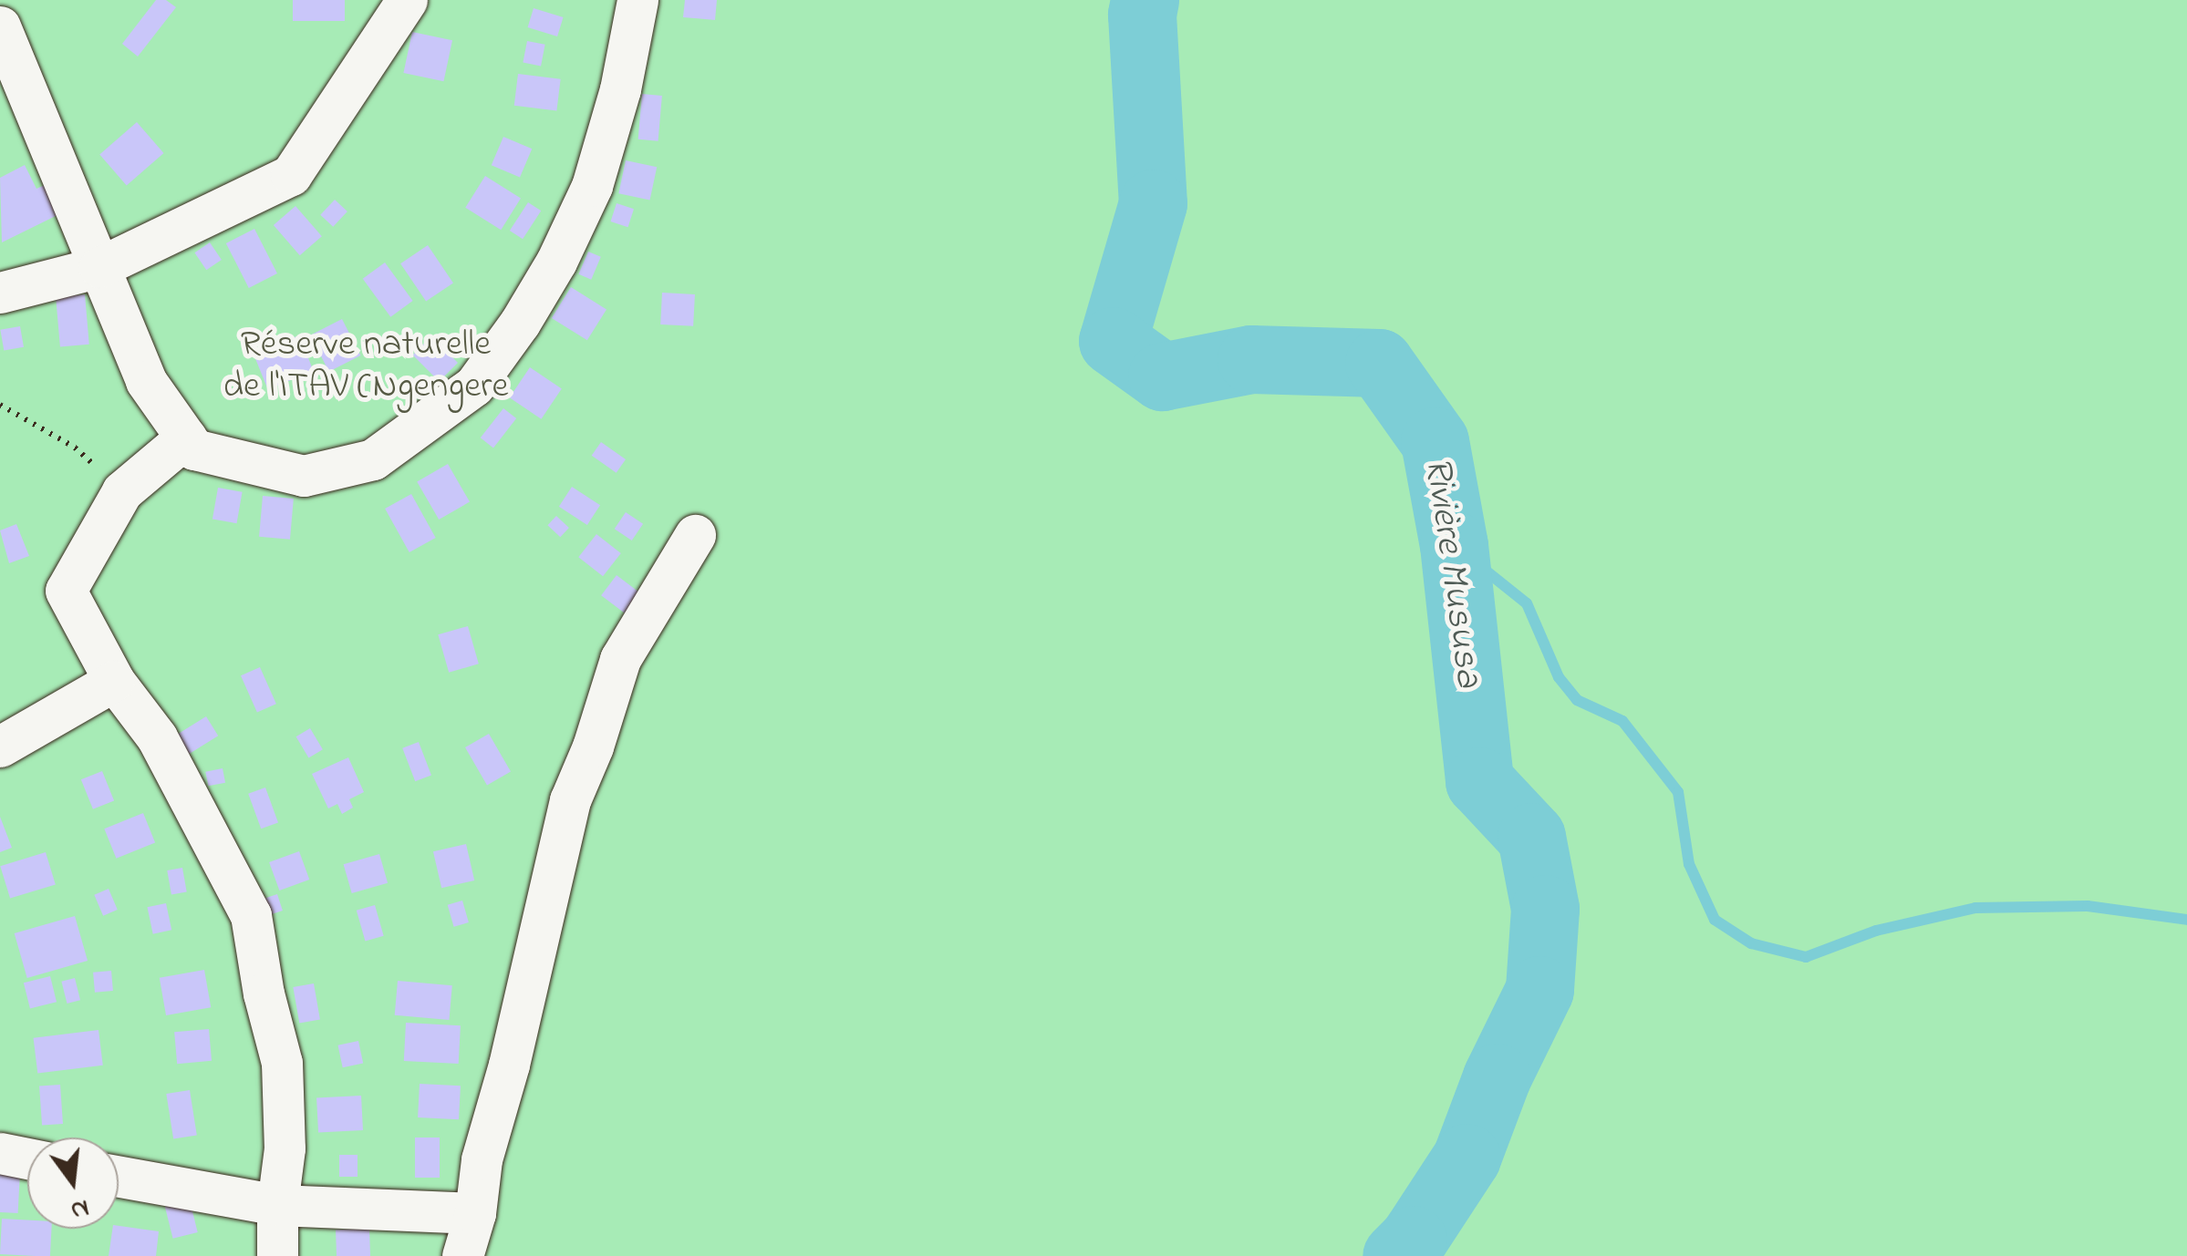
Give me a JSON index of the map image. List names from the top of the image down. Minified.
{"water":["Rivière Mususa"],"parks":["Réserve naturelle de l'ITAV (Ngengere"],"north":"bottom"}
